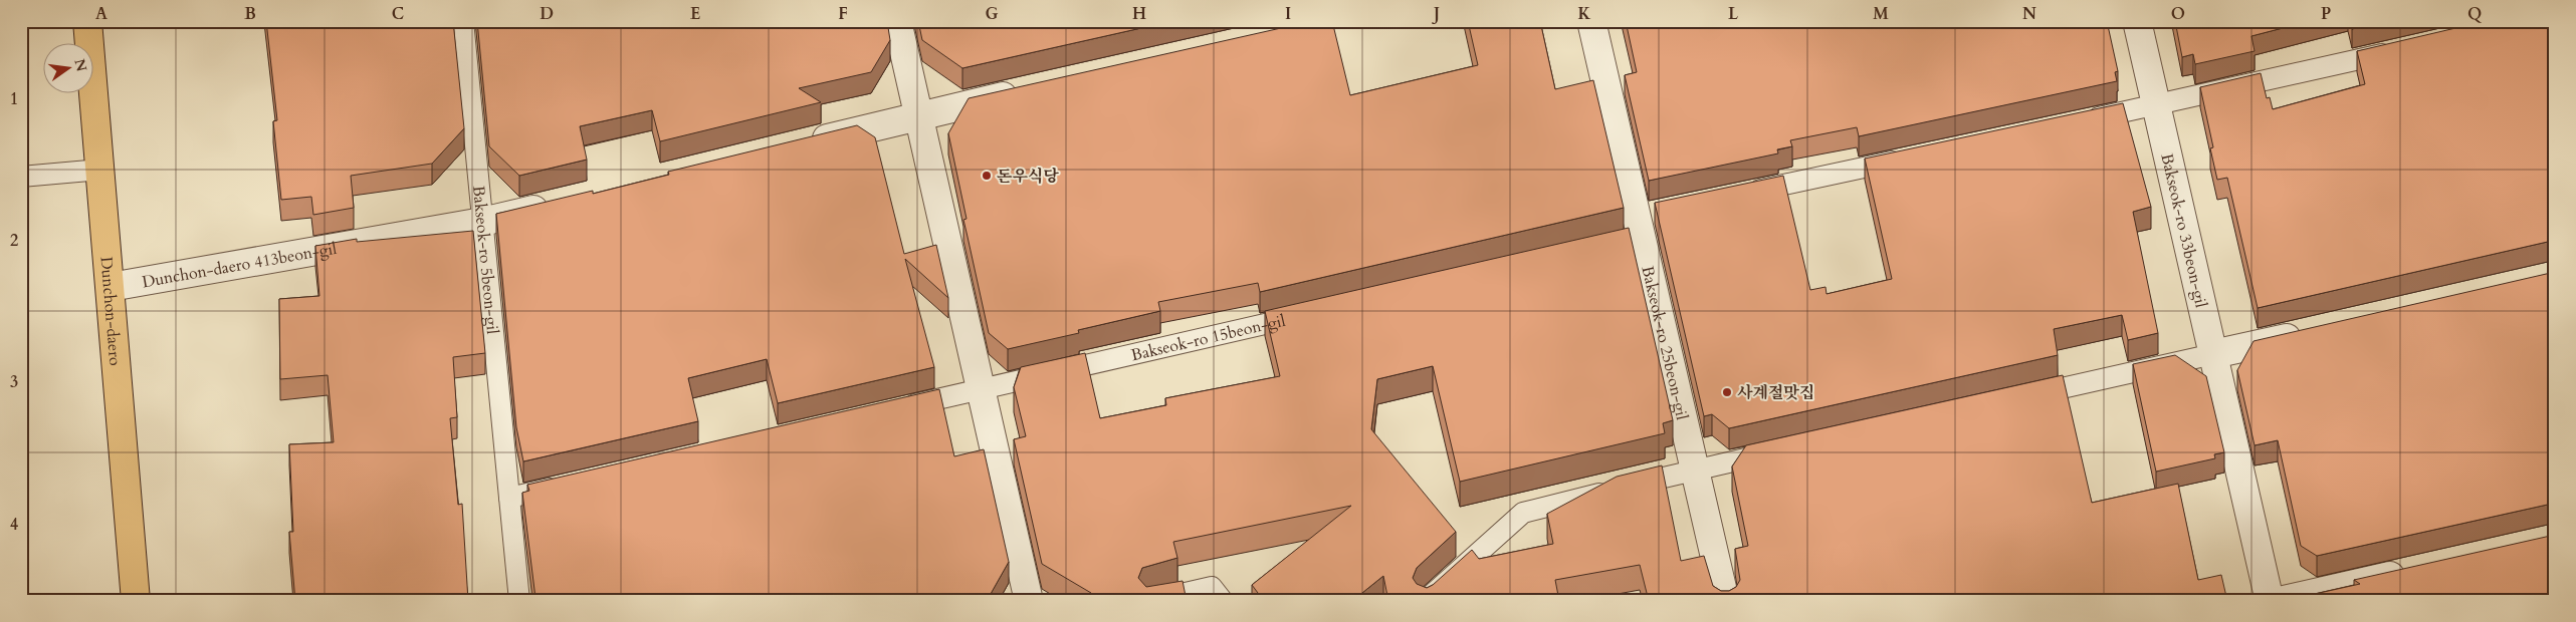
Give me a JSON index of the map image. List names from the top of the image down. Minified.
{"streets":{"main road":["Dunchon-daero"],"street":["Bakseok-ro 33beon-gil","Dunchon-daero 413beon-gil","Bakseok-ro 25beon-gil"],"lane":["Bakseok-ro 5beon-gil","Bakseok-ro 15beon-gil"]},"crossings":[["Bakseok-ro 5beon-gil","Dunchon-daero 413beon-gil"],["Dunchon-daero 413beon-gil","Dunchon-daero"]],"places":["돈우식당","사계절맛집"],"north":"right","grid":{"columns":["A","B","C","D","E","F","G","H","I","J","K","L","M","N","O","P","Q"],"rows":["1","2","3","4"]}}
